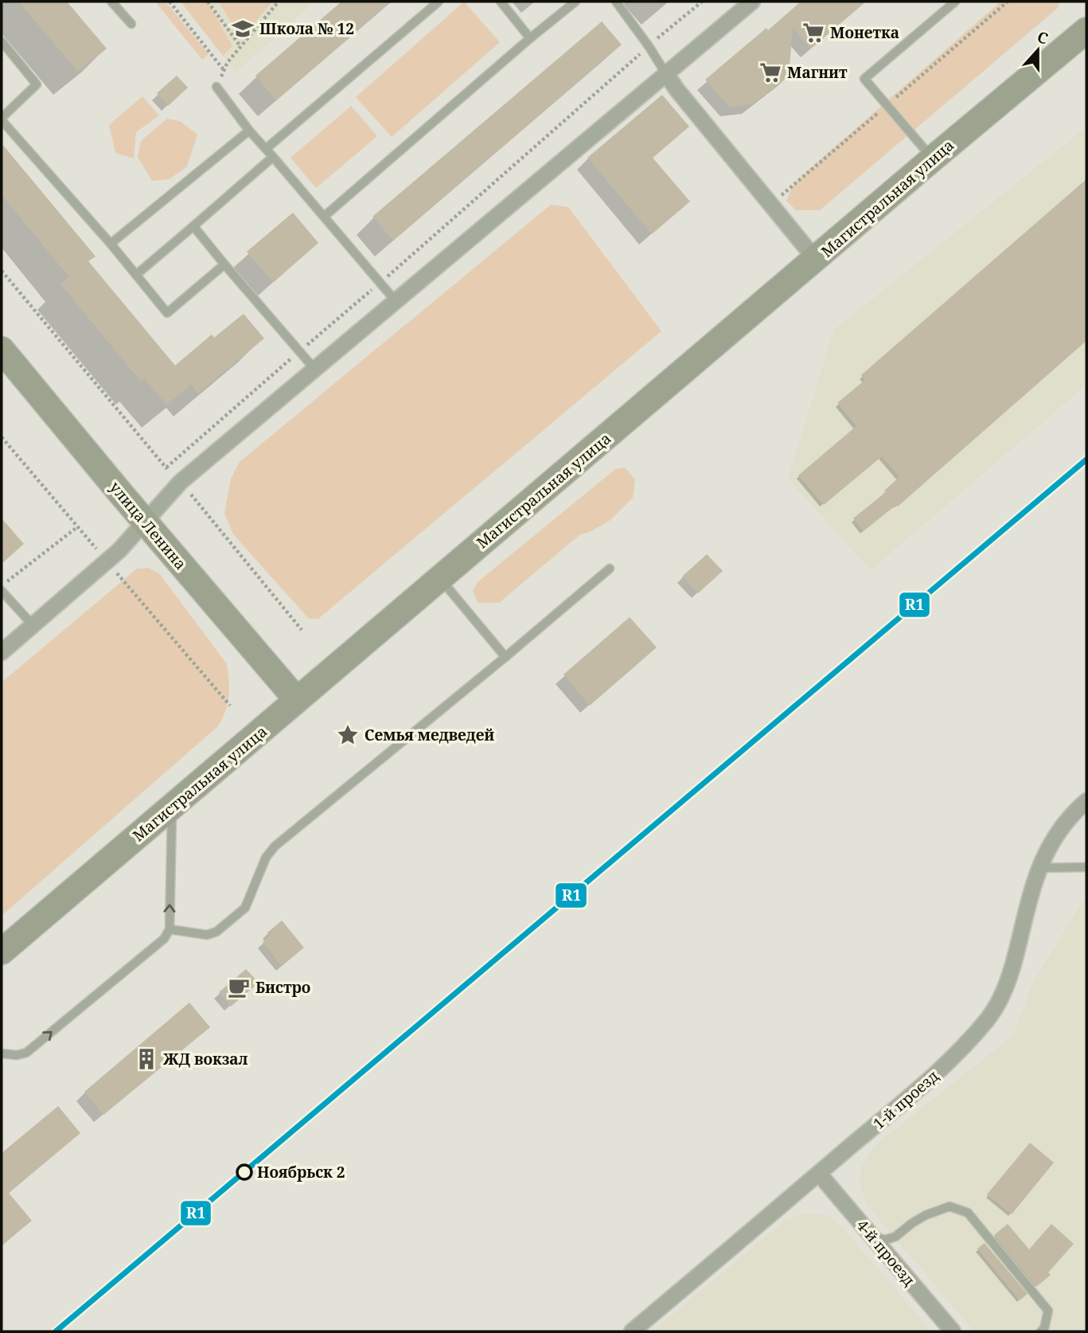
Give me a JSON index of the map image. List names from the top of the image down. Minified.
{"streets":{"main road":["Магистральная улица","улица Ленина"],"street":["1-й проезд","4-й проезд"]},"crossings":[["Магистральная улица","улица Ленина"],["1-й проезд","4-й проезд"]],"places":{"school or university":["Школа № 12"],"supermarket":["Монетка","Магнит"],"place":["Семья медведей"],"cafe":["Бистро"],"building":["ЖД вокзал"],"other":["Ноябрьск 2"]},"lines":["transit line R1"],"north":"top"}
